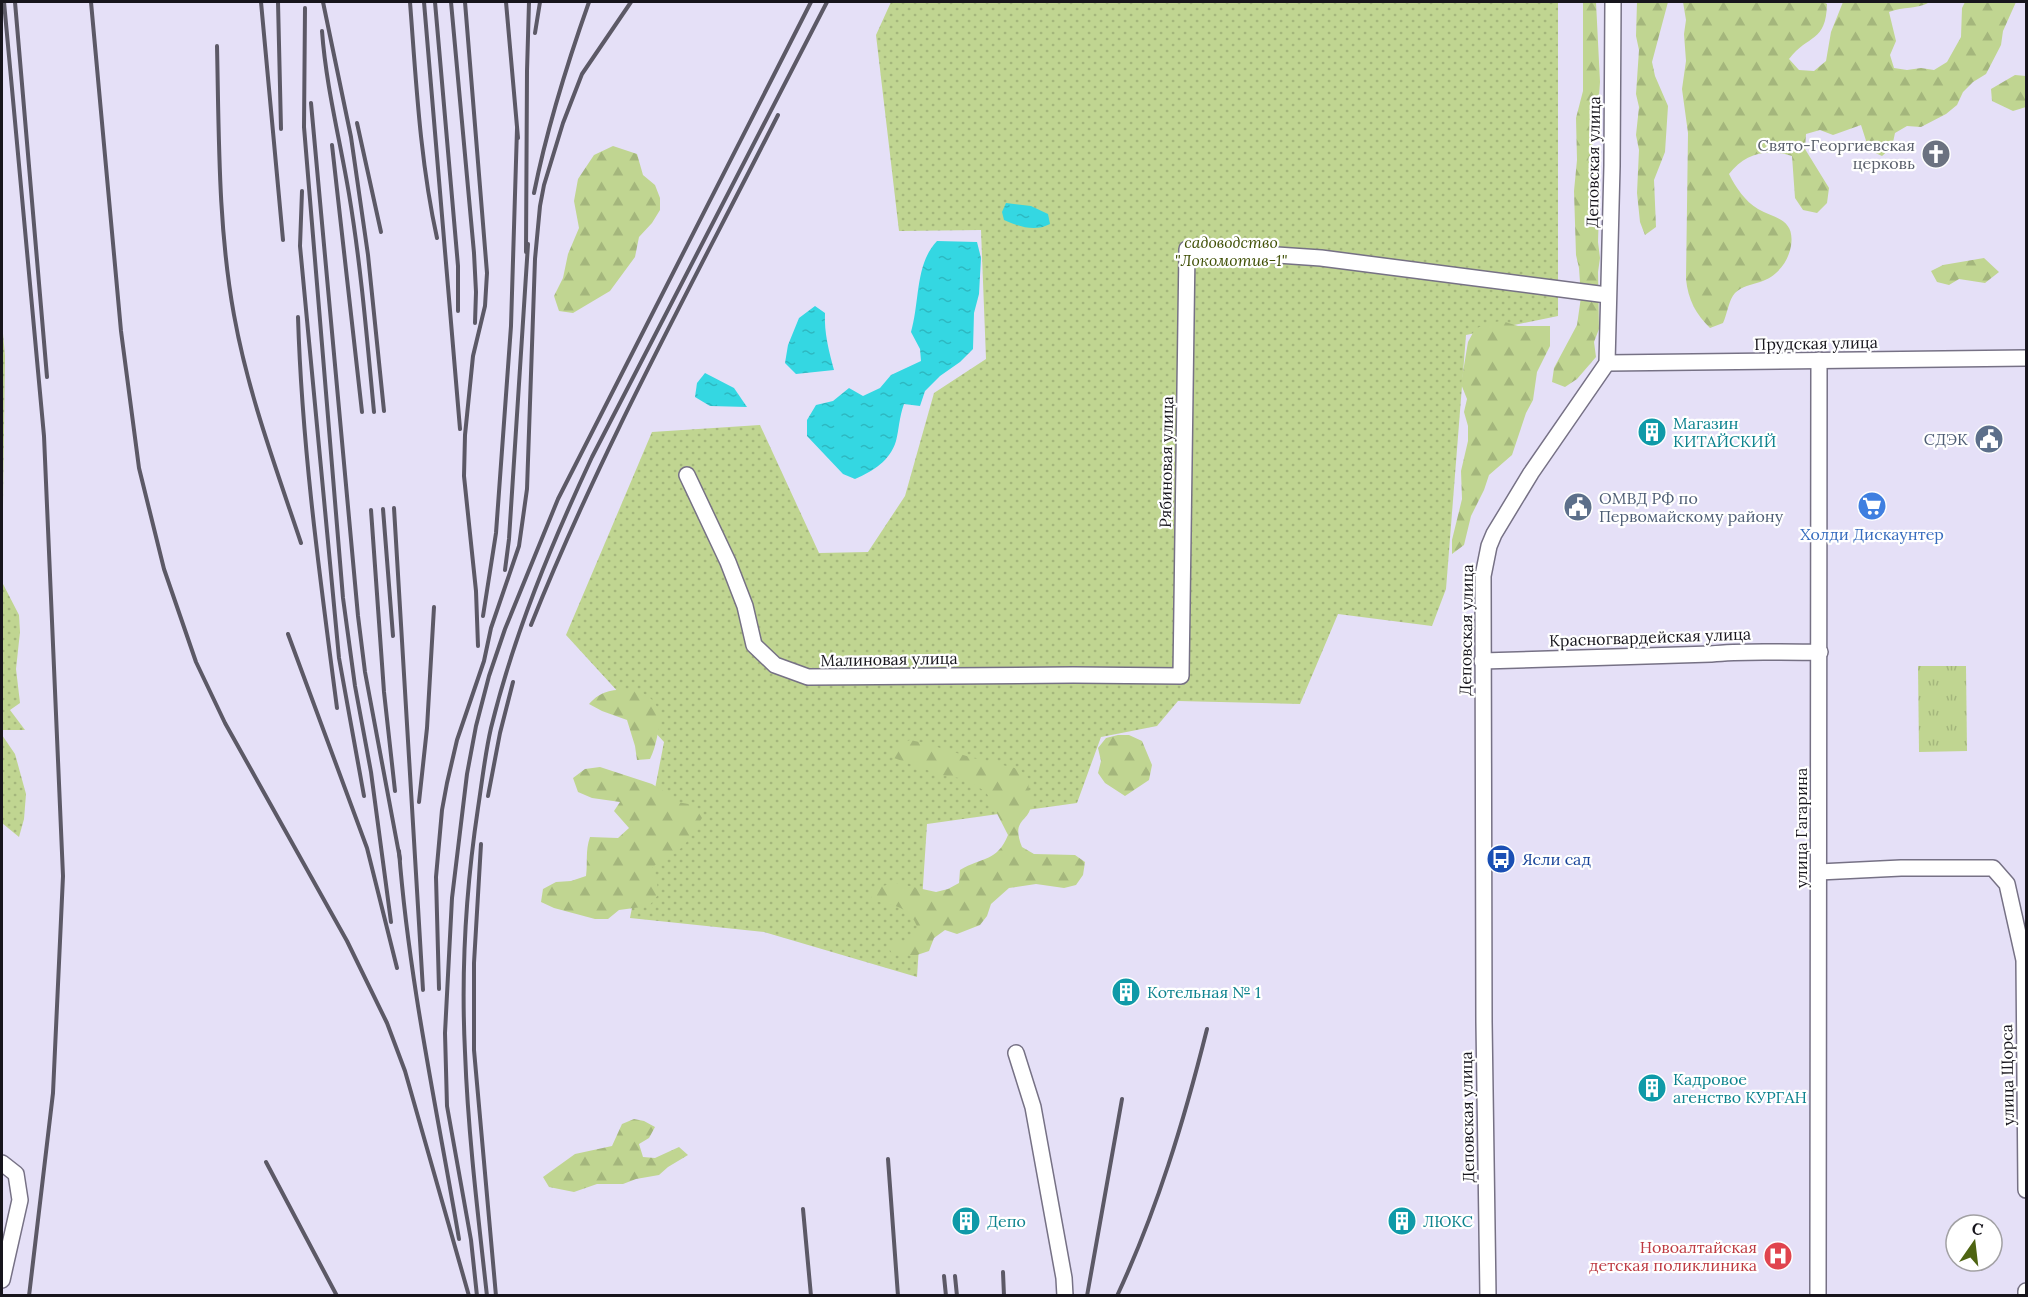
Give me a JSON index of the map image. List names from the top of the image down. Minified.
{"streets":{"street":["Деповская улица","Прудская улица","Рябиновая улица","Красногвардейская улица","Малиновая улица","улица Гагарина","улица Щорса"]},"crossings":[["Деповская улица","Прудская улица"],["Деповская улица","Рябиновая улица"],["Деповская улица","Красногвардейская улица"],["Прудская улица","улица Гагарина"],["Рябиновая улица","Малиновая улица"],["Красногвардейская улица","улица Гагарина"],["улица Гагарина","улица Щорса"]],"parks":["садоводство \"Локомотив-1\""],"places":{"church":["Свято-Георгиевская церковь"],"building":["Магазин КИТАЙСКИЙ","Котельная № 1","Кадровое агенство КУРГАН","Депо","ЛЮКС"],"public building":["СДЭК","ОМВД РФ по Первомайскому району"],"supermarket":["Холди Дискаунтер"],"bus stop":["Ясли сад"],"hospital":["Новоалтайская детская поликлиника"]},"north":"top"}
